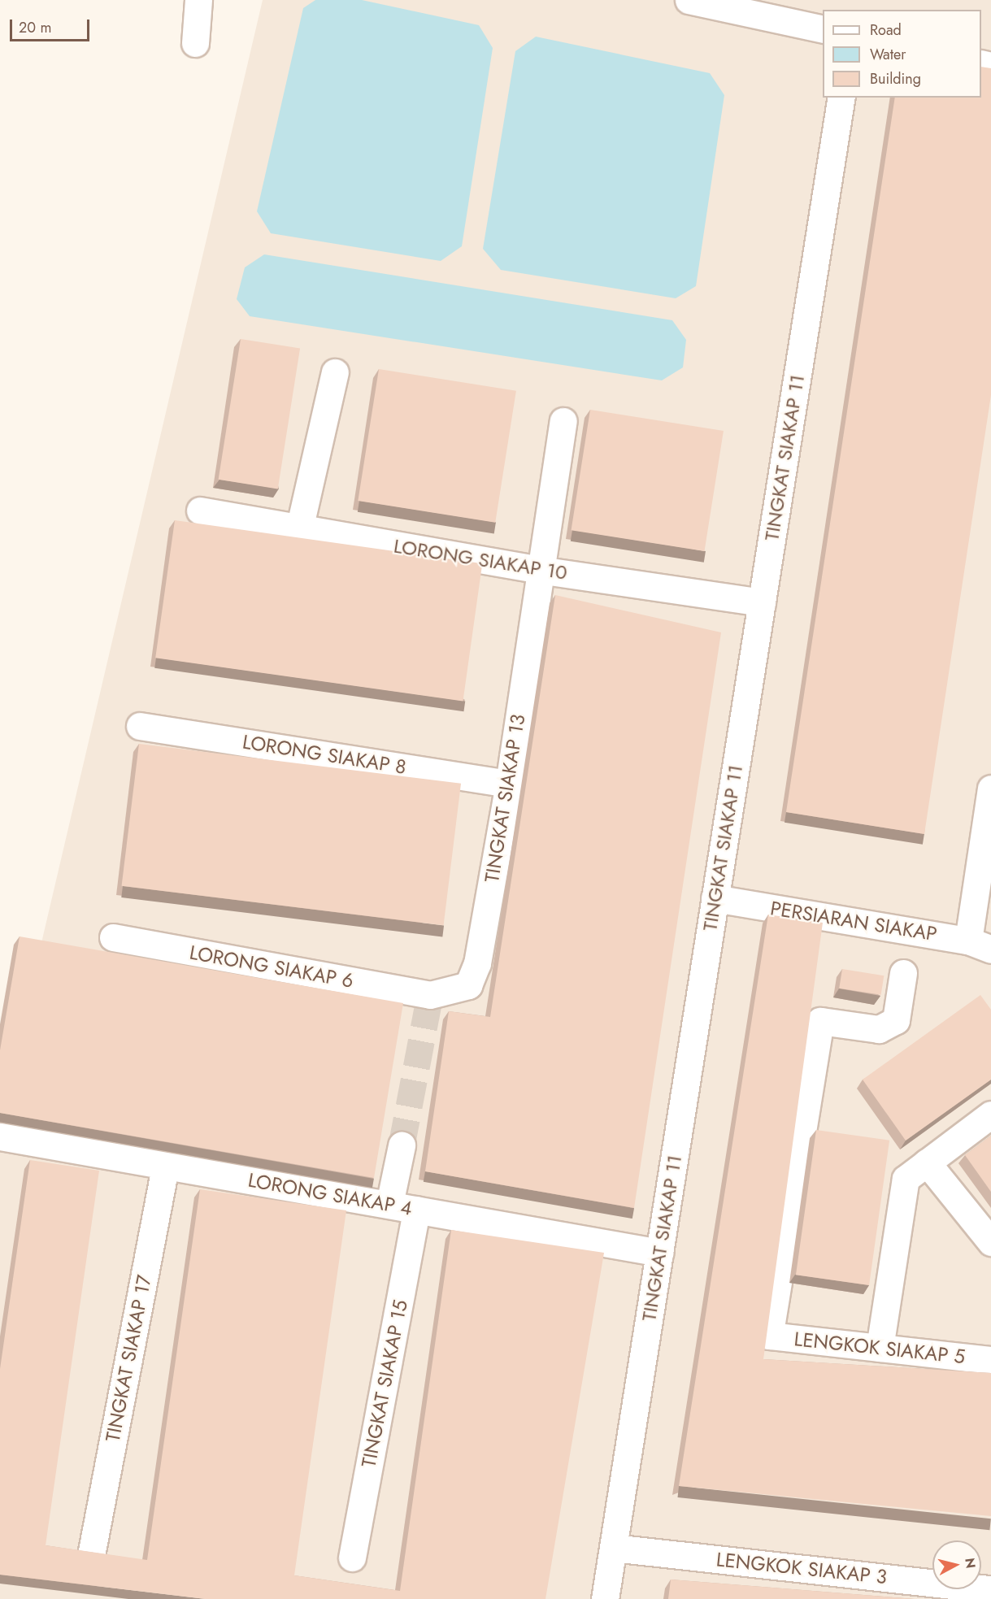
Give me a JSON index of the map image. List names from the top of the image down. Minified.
{"streets":{"street":["TINGKAT SIAKAP 11","LORONG SIAKAP 10","LORONG SIAKAP 8","TINGKAT SIAKAP 13","PERSIARAN SIAKAP","LORONG SIAKAP 6","LORONG SIAKAP 4","LENGKOK SIAKAP 5","TINGKAT SIAKAP 17","TINGKAT SIAKAP 15","LENGKOK SIAKAP 3"]},"crossings":[["TINGKAT SIAKAP 11","LORONG SIAKAP 10"],["TINGKAT SIAKAP 11","PERSIARAN SIAKAP"],["TINGKAT SIAKAP 11","LORONG SIAKAP 4"],["TINGKAT SIAKAP 11","LENGKOK SIAKAP 3"],["LORONG SIAKAP 10","TINGKAT SIAKAP 13"],["LORONG SIAKAP 8","TINGKAT SIAKAP 13"],["TINGKAT SIAKAP 13","LORONG SIAKAP 6"],["LORONG SIAKAP 4","TINGKAT SIAKAP 17"],["LORONG SIAKAP 4","TINGKAT SIAKAP 15"]],"legend":["Road","Water","Building"],"scale_bar":"20 m","north":"right"}
